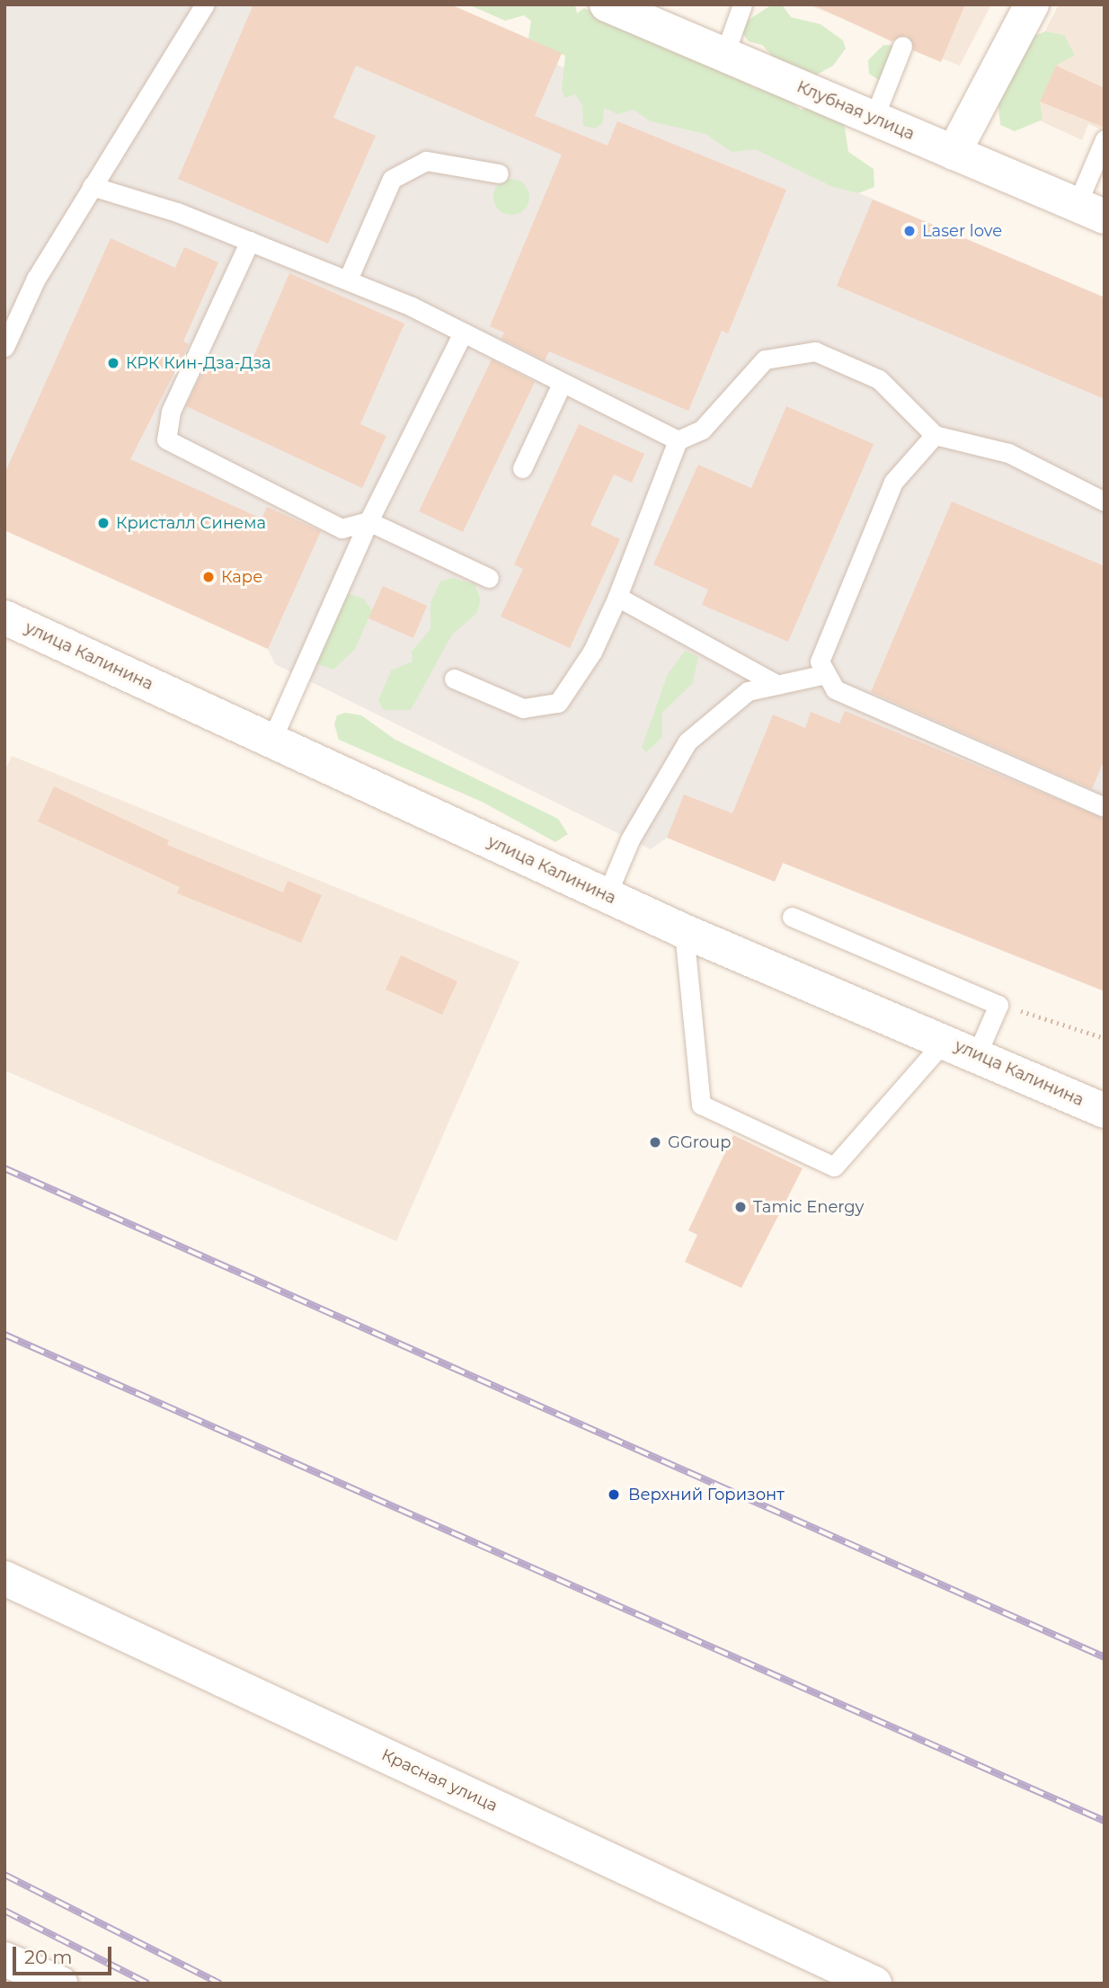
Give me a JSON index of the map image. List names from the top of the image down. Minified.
{"streets":{"street":["Клубная улица","улица Калинина","Красная улица"]},"places":["Laser love","КРК Кин-Дза-Дза","Кристалл Синема","Каре","GGroup","Tamic Energy","Верхний Горизонт"],"scale_bar":"20 m"}
